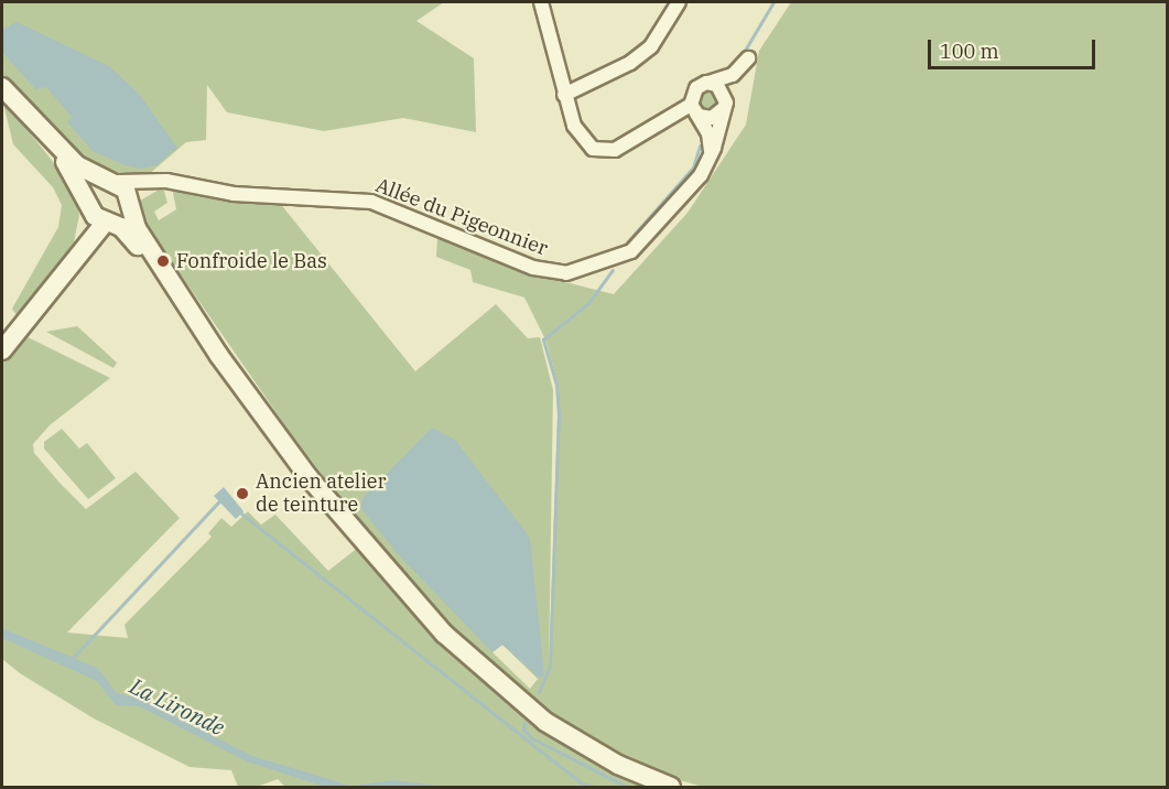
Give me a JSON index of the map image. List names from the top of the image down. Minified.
{"streets":{"street":["Allée du Pigeonnier"]},"water":["La Lironde"],"places":["Fonfroide le Bas","Ancien atelier de teinture"],"scale_bar":"100 m"}
